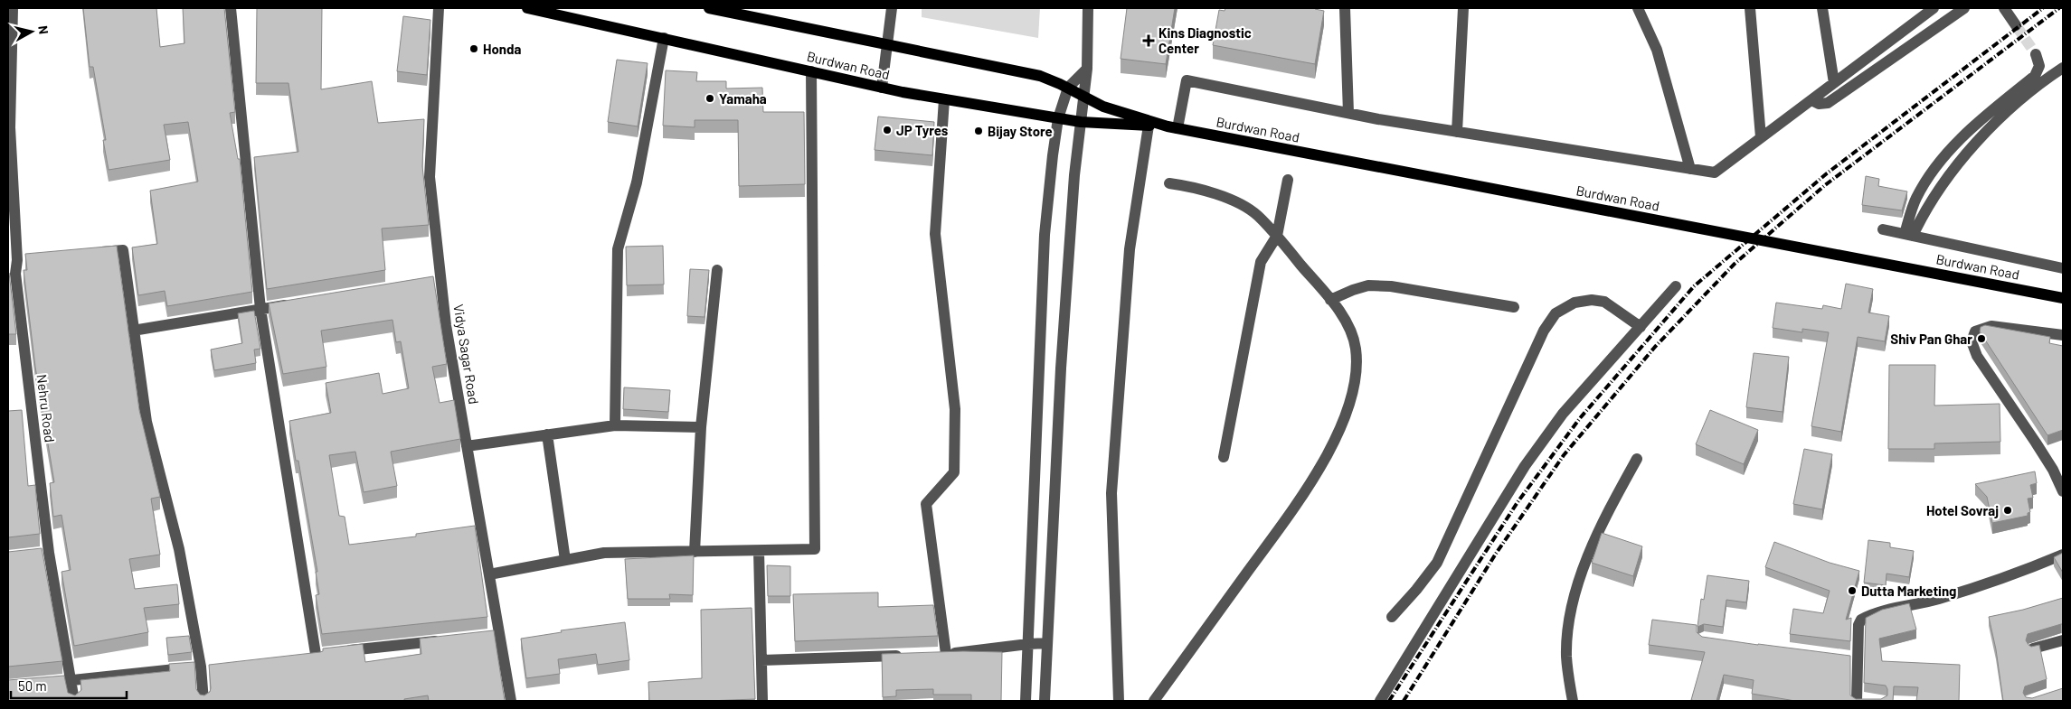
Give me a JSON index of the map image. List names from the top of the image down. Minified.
{"streets":{"main road":["Burdwan Road"],"street":["Vidya Sagar Road","Nehru Road"]},"places":{"health":["Kins Diagnostic Center"],"other":["Honda","Yamaha","JP Tyres","Bijay Store","Shiv Pan Ghar","Hotel Sovraj","Dutta Marketing"]},"scale_bar":"50 m","north":"right"}
